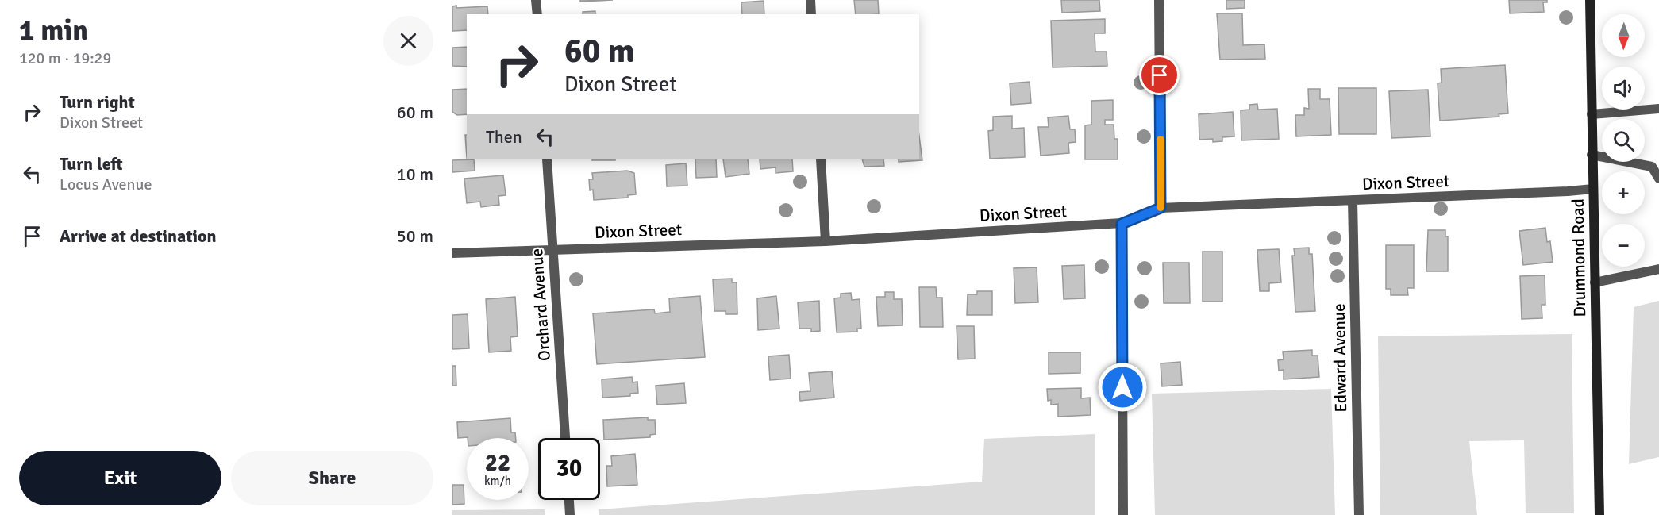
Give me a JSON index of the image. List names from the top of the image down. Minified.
{"streets":{"main road":["Drummond Road"],"street":["Dixon Street","Orchard Avenue","Edward Avenue"]},"crossings":[["Dixon Street","Drummond Road"],["Dixon Street","Orchard Avenue"],["Dixon Street","Edward Avenue"]],"north":"bottom","page":{"heading":["1 min","120 m · 19:29"],"map_buttons":["+","−"],"turn":["60 m","Dixon Street"],"list":[{"name":"Turn right","note":"Dixon Street","value":"60 m"},{"name":"Turn left","note":"Locus Avenue","value":"10 m"},{"name":"Arrive at destination","value":"50 m"}],"then":"Then","speed":"22 km/h","limit":"30","buttons":["Exit","Share"]}}
